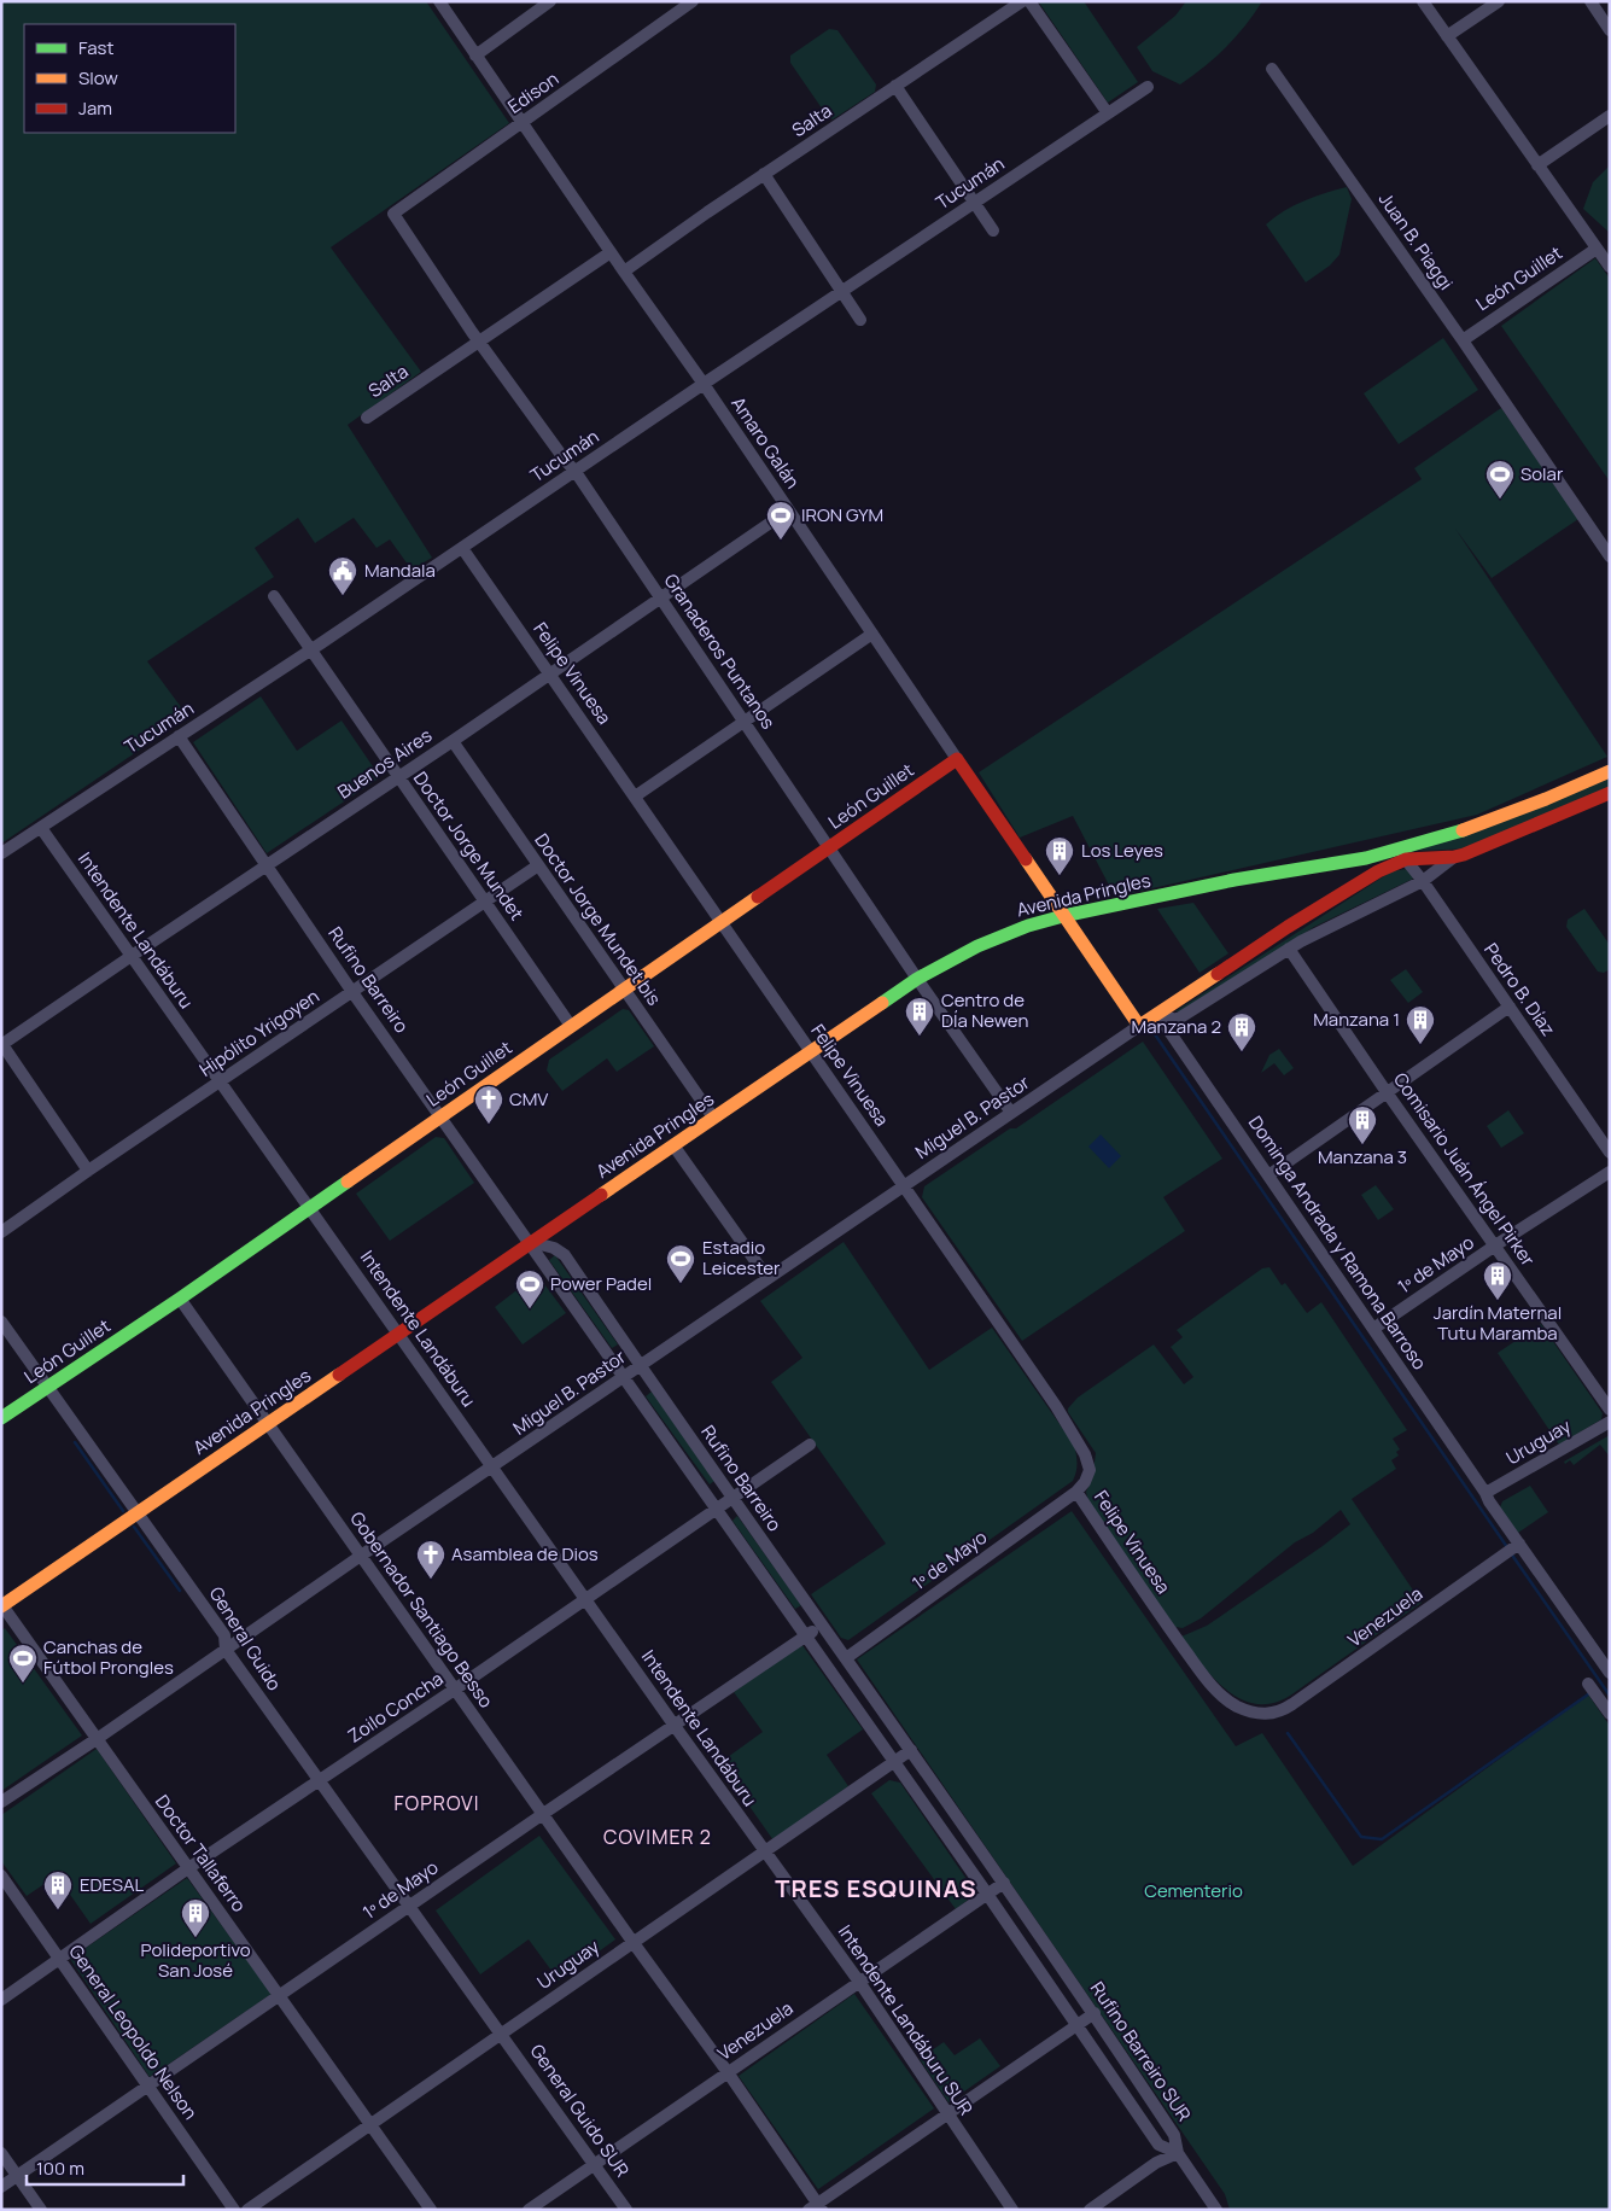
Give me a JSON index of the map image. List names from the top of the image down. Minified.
{"streets":{"main road":["León Guillet","Amaro Galán","Avenida Pringles","Miguel B. Pastor"],"street":["Edison","Salta","Tucumán","Juan B. Piaggi","Granaderos Puntanos","Felipe Vinuesa","Buenos Aires","Doctor Jorge Mundet","Doctor Jorge Mundet bis","Intendente Landáburu","Rufino Barreiro","Pedro B. Díaz","Hipólito Yrigoyen","Comisario Juán Ángel Pirker","Dominga Andrada y Ramona Barroso","1º de Mayo","Uruguay","Gobernador Santiago Besso","Venezuela","General Guido","Zoilo Concha","Doctor Tallaferro","Intendente Landáburu SUR","General Leopoldo Nelson","Rufino Barreiro SUR","General Guido SUR"]},"crossings":[["Edison","Amaro Galán"],["Edison","Granaderos Puntanos"],["Salta","Amaro Galán"],["Salta","Granaderos Puntanos"],["Tucumán","Amaro Galán"],["Tucumán","Granaderos Puntanos"],["Tucumán","Felipe Vinuesa"],["Tucumán","Doctor Jorge Mundet"],["Tucumán","Intendente Landáburu"],["Tucumán","Rufino Barreiro"],["Juan B. Piaggi","León Guillet"],["León Guillet","Amaro Galán"],["León Guillet","Granaderos Puntanos"],["León Guillet","Felipe Vinuesa"],["León Guillet","Doctor Jorge Mundet"],["León Guillet","Doctor Jorge Mundet bis"],["León Guillet","Intendente Landáburu"],["León Guillet","Rufino Barreiro"],["León Guillet","Gobernador Santiago Besso"],["León Guillet","General Guido"],["Amaro Galán","Buenos Aires"],["Amaro Galán","Avenida Pringles"],["Amaro Galán","Miguel B. Pastor"],["Granaderos Puntanos","Buenos Aires"],["Granaderos Puntanos","Avenida Pringles"],["Granaderos Puntanos","Miguel B. Pastor"],["Felipe Vinuesa","Buenos Aires"],["Felipe Vinuesa","Avenida Pringles"],["Felipe Vinuesa","Miguel B. Pastor"],["Felipe Vinuesa","1º de Mayo"],["Felipe Vinuesa","Venezuela"],["Buenos Aires","Doctor Jorge Mundet"],["Buenos Aires","Doctor Jorge Mundet bis"],["Buenos Aires","Intendente Landáburu"],["Buenos Aires","Rufino Barreiro"],["Doctor Jorge Mundet","Hipólito Yrigoyen"],["Avenida Pringles","Doctor Jorge Mundet bis"],["Avenida Pringles","Intendente Landáburu"],["Avenida Pringles","Rufino Barreiro"],["Avenida Pringles","Pedro B. Díaz"],["Avenida Pringles","Miguel B. Pastor"],["Avenida Pringles","Gobernador Santiago Besso"],["Avenida Pringles","General Guido"],["Avenida Pringles","Doctor Tallaferro"],["Doctor Jorge Mundet bis","Hipólito Yrigoyen"],["Intendente Landáburu","Hipólito Yrigoyen"],["Intendente Landáburu","Miguel B. Pastor"],["Intendente Landáburu","1º de Mayo"],["Intendente Landáburu","Uruguay"],["Intendente Landáburu","Zoilo Concha"],["Intendente Landáburu","Intendente Landáburu SUR"],["Rufino Barreiro","Hipólito Yrigoyen"],["Rufino Barreiro","Miguel B. Pastor"],["Rufino Barreiro","1º de Mayo"],["Rufino Barreiro","Uruguay"],["Rufino Barreiro","Zoilo Concha"],["Rufino Barreiro","Rufino Barreiro SUR"],["Pedro B. Díaz","Miguel B. Pastor"],["Miguel B. Pastor","Dominga Andrada y Ramona Barroso"],["Miguel B. Pastor","Gobernador Santiago Besso"],["Miguel B. Pastor","General Guido"],["Miguel B. Pastor","Doctor Tallaferro"],["Comisario Juán Ángel Pirker","1º de Mayo"],["Dominga Andrada y Ramona Barroso","1º de Mayo"],["Dominga Andrada y Ramona Barroso","Uruguay"],["Dominga Andrada y Ramona Barroso","Venezuela"],["1º de Mayo","Gobernador Santiago Besso"],["1º de Mayo","General Guido"],["1º de Mayo","Doctor Tallaferro"],["1º de Mayo","General Leopoldo Nelson"],["Uruguay","Gobernador Santiago Besso"],["Uruguay","General Guido"],["Uruguay","Doctor Tallaferro"],["Uruguay","Intendente Landáburu SUR"],["Uruguay","Rufino Barreiro SUR"],["Uruguay","General Guido SUR"],["Gobernador Santiago Besso","Venezuela"],["Gobernador Santiago Besso","Zoilo Concha"],["Venezuela","Intendente Landáburu SUR"],["Venezuela","Rufino Barreiro SUR"],["Venezuela","General Guido SUR"],["General Guido","Zoilo Concha"],["General Guido","General Guido SUR"],["Zoilo Concha","Doctor Tallaferro"],["Zoilo Concha","General Leopoldo Nelson"]],"districts":["FOPROVI","COVIMER 2","TRES ESQUINAS"],"parks":["Cementerio"],"places":{"sports":["Solar","IRON GYM","Estadio Leicester","Power Padel","Canchas de Fútbol Prongles"],"public building":["Mandala"],"building":["Los Leyes","Centro de DÍa Newen","Manzana 1","Manzana 2","Manzana 3","Jardín Maternal Tutu Maramba","EDESAL","Polideportivo San José"],"church":["CMV","Asamblea de Dios"]},"legend":["Fast","Slow","Jam"],"scale_bar":"100 m"}
